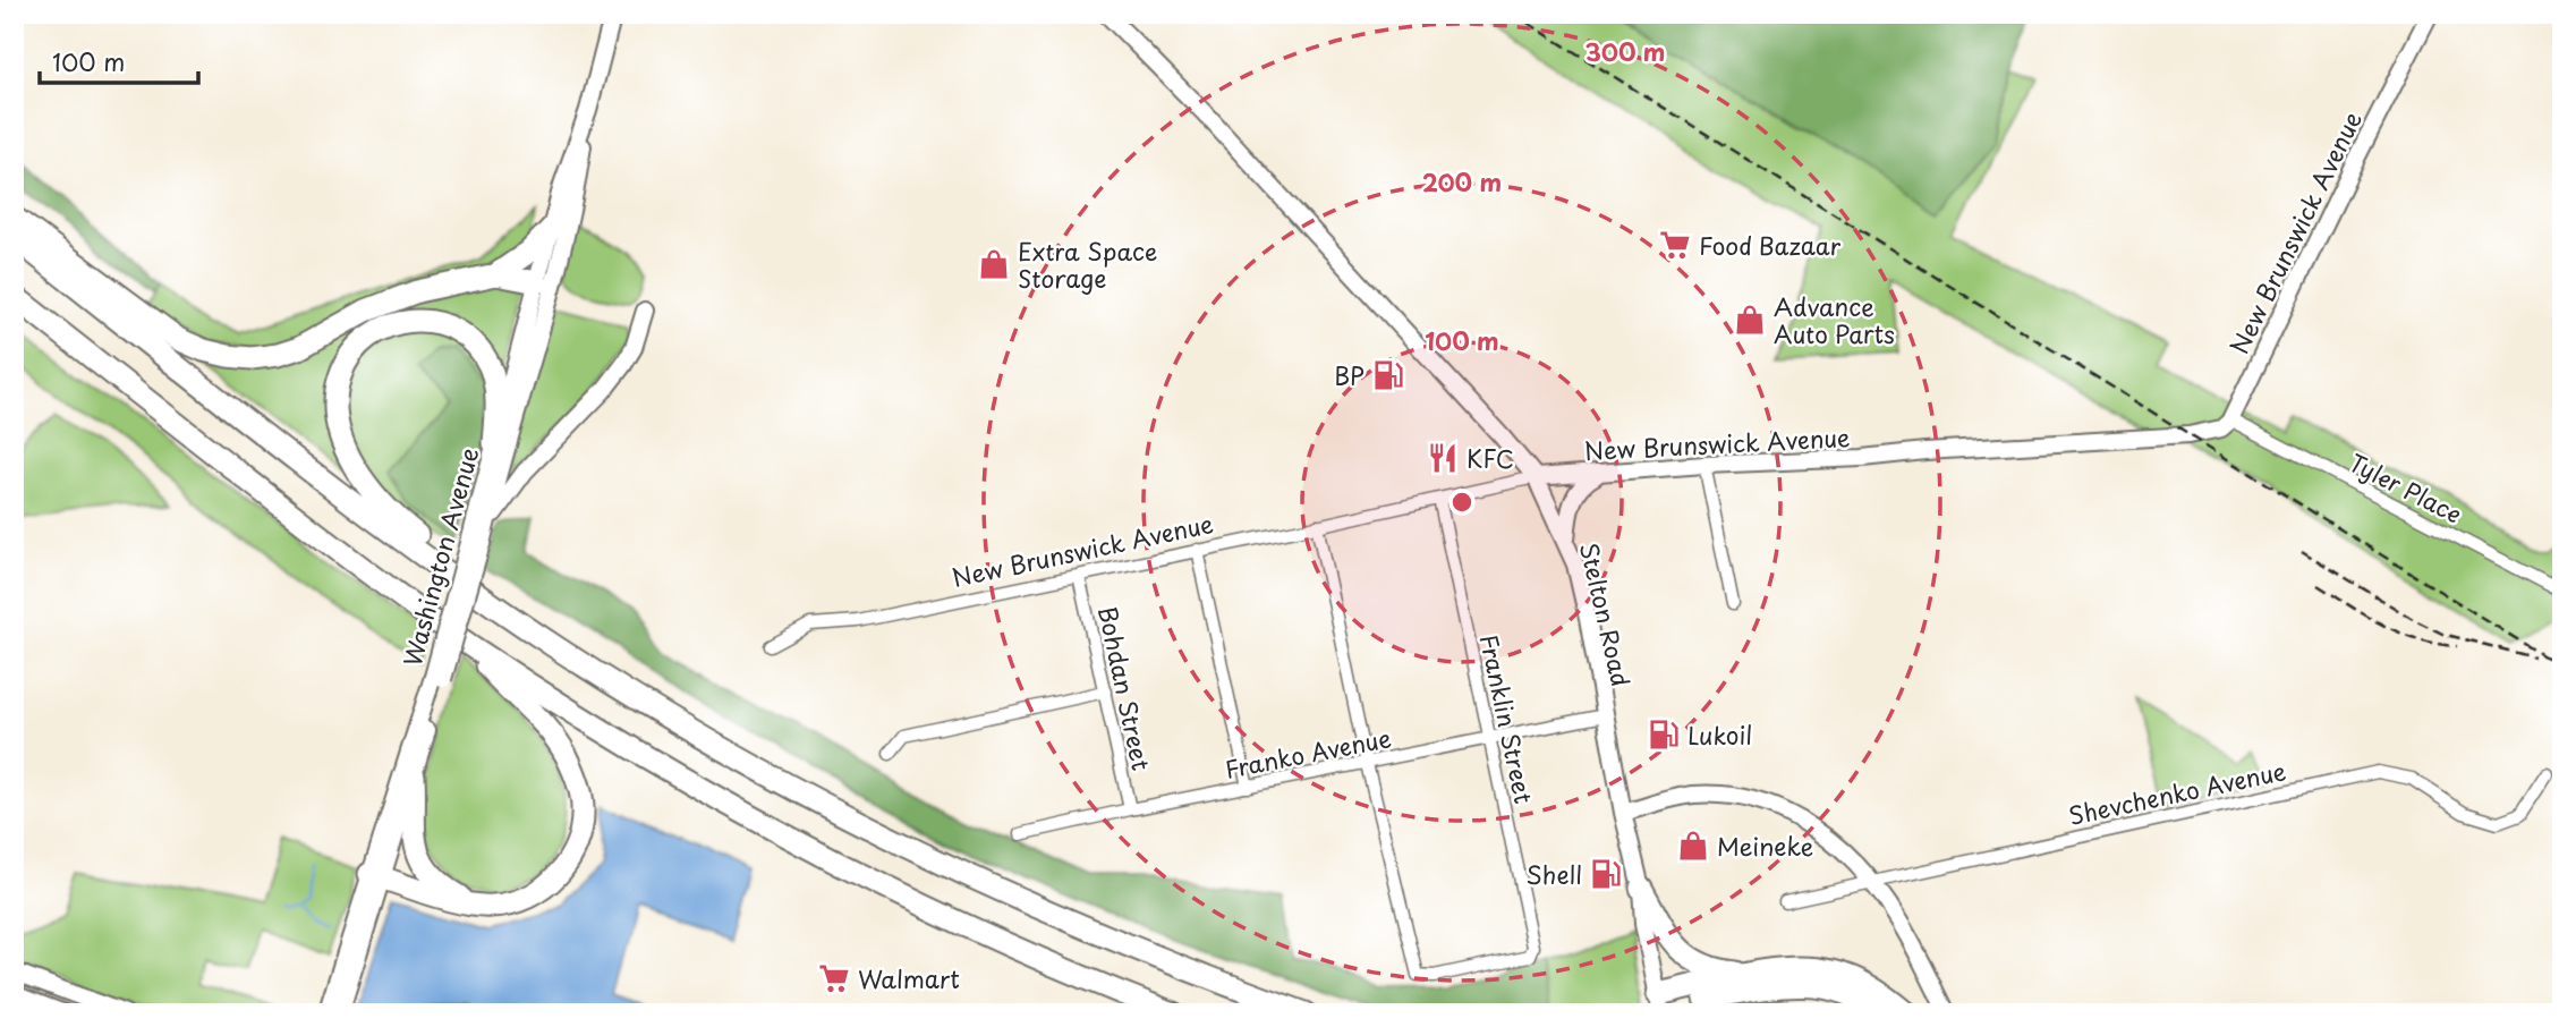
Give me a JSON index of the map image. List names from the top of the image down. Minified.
{"streets":{"main road":["New Brunswick Avenue","Washington Avenue","Stelton Road"],"street":["Tyler Place","Bohdan Street","Franklin Street","Franko Avenue","Shevchenko Avenue"]},"crossings":[["New Brunswick Avenue","Tyler Place"],["New Brunswick Avenue","Stelton Road"],["New Brunswick Avenue","Bohdan Street"],["New Brunswick Avenue","Franklin Street"],["Stelton Road","Franko Avenue"],["Bohdan Street","Franko Avenue"],["Franklin Street","Franko Avenue"]],"places":{"supermarket":["Food Bazaar","Walmart"],"shop":["Extra Space Storage","Advance Auto Parts","Meineke"],"fuel station":["BP","Lukoil","Shell"],"restaurant":["KFC"]},"scale_bar":"100 m","rings":["300 m","200 m","100 m"]}
